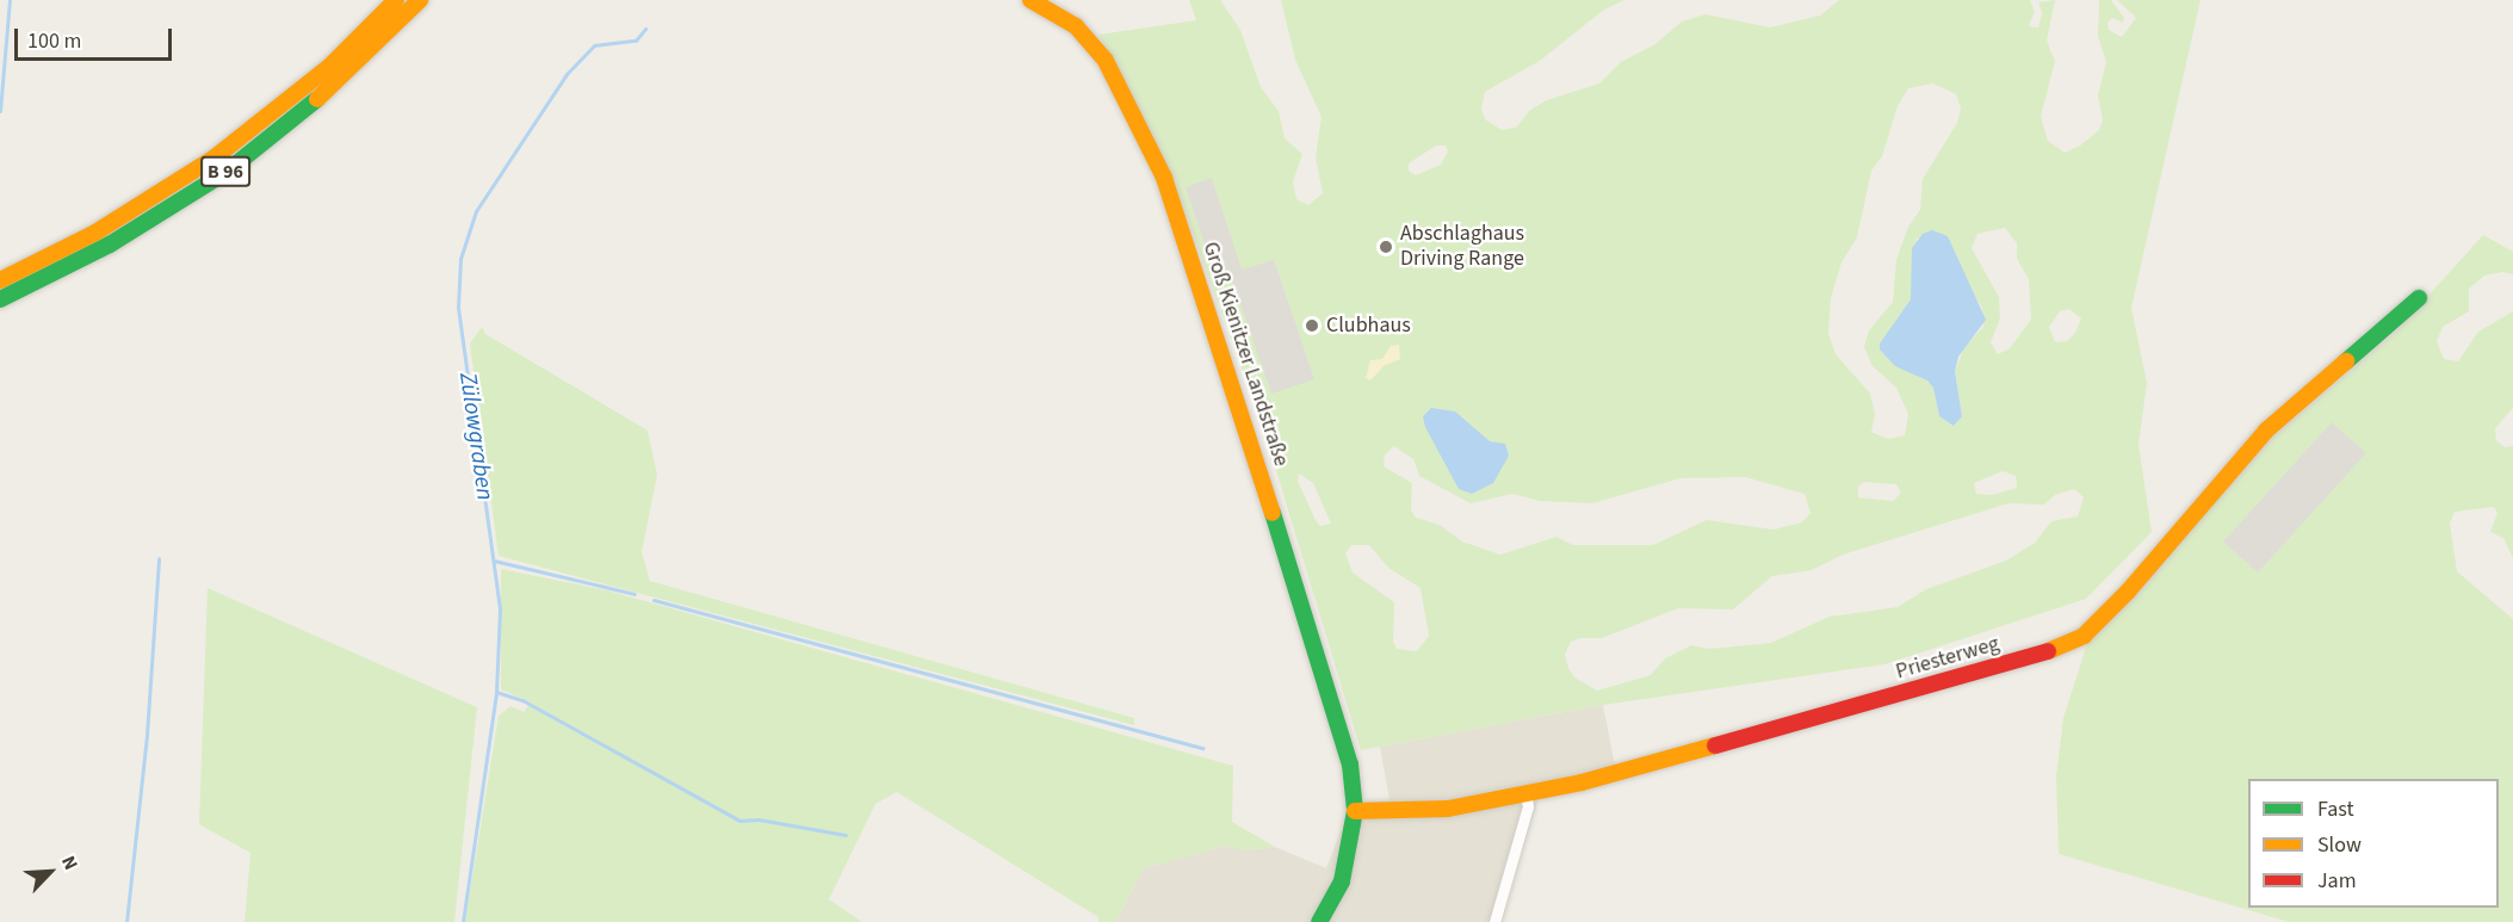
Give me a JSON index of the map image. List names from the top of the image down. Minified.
{"streets":{"main road":["B 96","Groß Kienitzer Landstraße","Priesterweg"]},"crossings":[["Groß Kienitzer Landstraße","Priesterweg"]],"water":["Zülowgraben"],"places":["Abschlaghaus Driving Range","Clubhaus"],"legend":["Fast","Slow","Jam"],"scale_bar":"100 m","north":"top right"}
